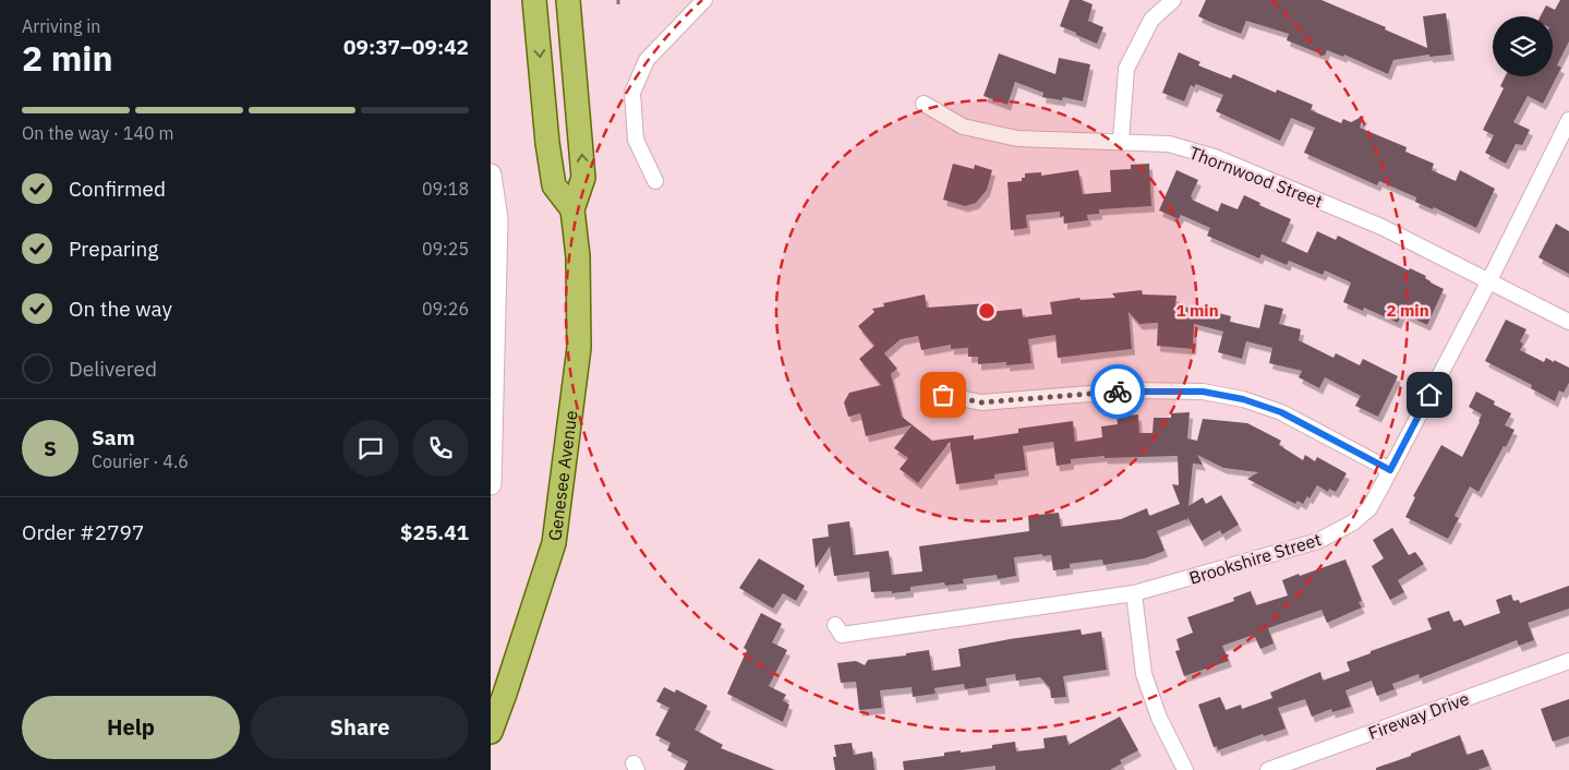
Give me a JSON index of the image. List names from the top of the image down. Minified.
{"streets":{"main road":["Genesee Avenue"],"street":["Thornwood Street","Brookshire Street","Fireway Drive"]},"crossings":[["Thornwood Street","Brookshire Street"]],"page":{"heading":["2 min","Arriving in","09:37–09:42"],"panel":["Sam","Courier · 4.6","Order #2797","$25.41"],"bar":"On the way · 140 m","list":[["Confirmed","09:18"],["Preparing","09:25"],["On the way","09:26"],"Delivered"],"round":"S","buttons":["Help","Share"]},"rings":["1 min","2 min"]}
